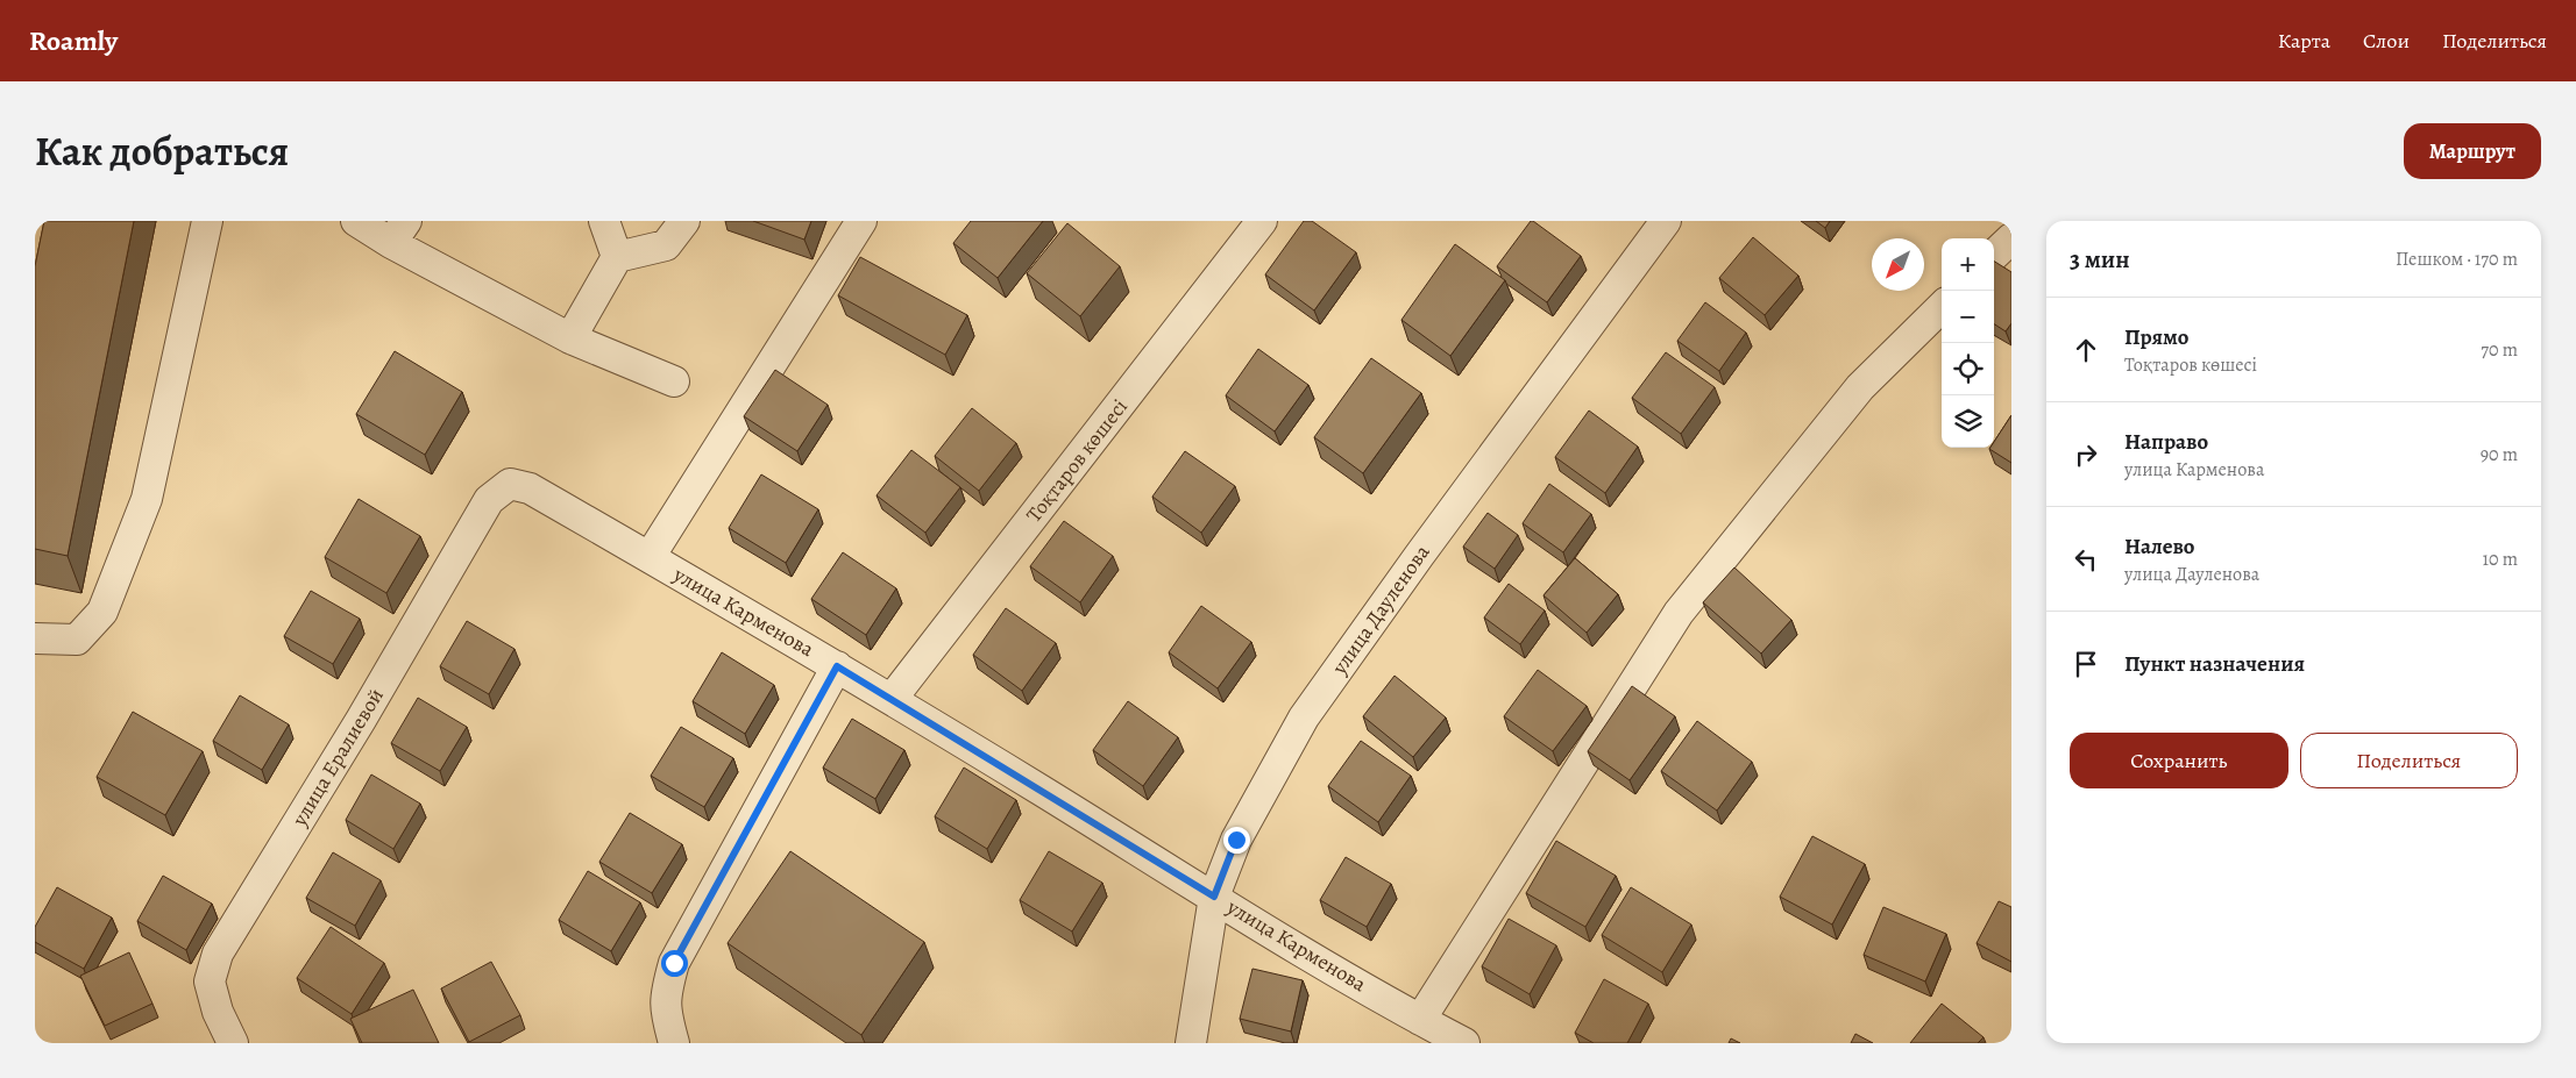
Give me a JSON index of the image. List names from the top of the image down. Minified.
{"streets":{"street":["Тоқтаров көшесі","улица Дауленова","улица Карменова","улица Ералиевой"]},"crossings":[["Тоқтаров көшесі","улица Карменова"],["улица Дауленова","улица Карменова"],["улица Карменова","улица Ералиевой"]],"north":"bottom left","page":{"header":"Roamly","nav":["Карта","Слои","Поделиться"],"title":"Как добраться","buttons":["Маршрут",["Сохранить","Поделиться"]],"heading":["3 мин","Пешком · 170 m"],"map_buttons":["+","−"],"list":[["Прямо","Тоқтаров көшесі","70 m"],["Направо","улица Карменова","90 m"],["Налево","улица Дауленова","10 m"],"Пункт назначения"]}}
